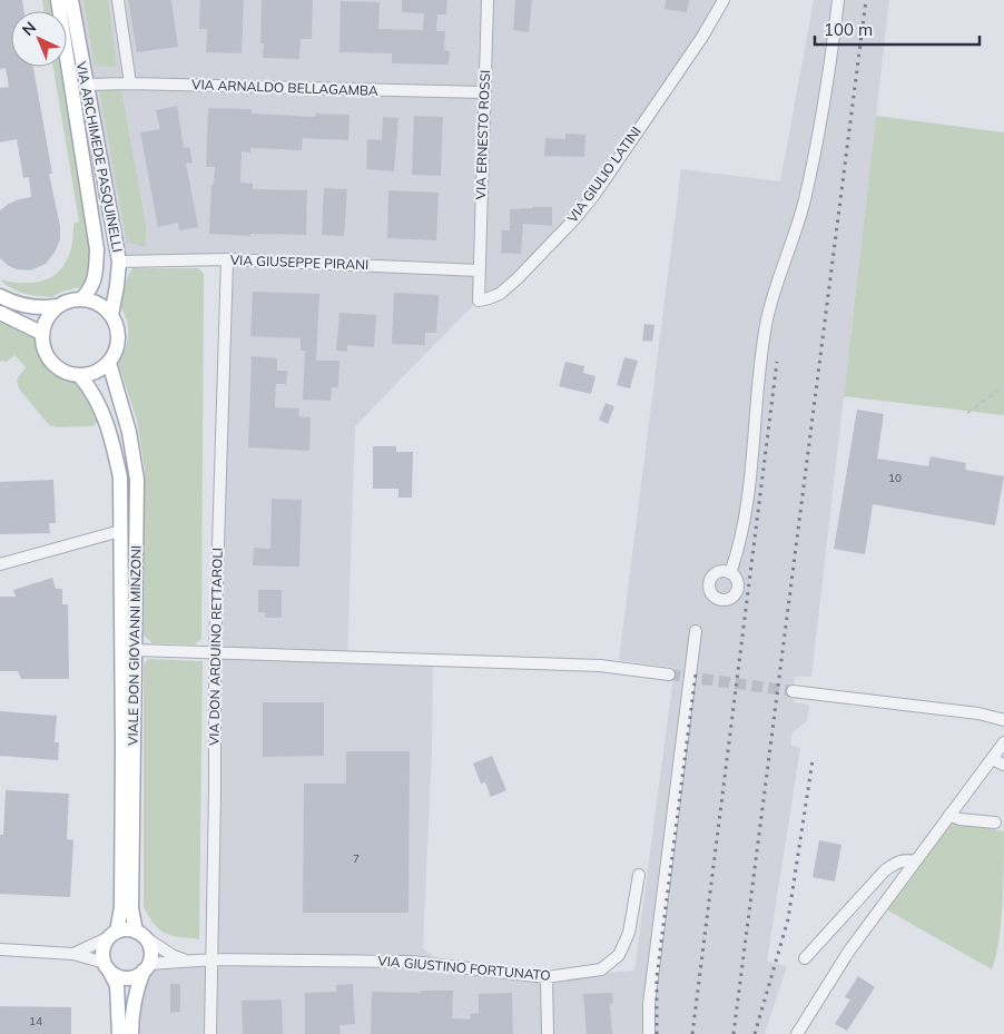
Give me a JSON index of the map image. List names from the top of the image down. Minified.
{"streets":{"main road":["VIA ARCHIMEDE PASQUINELLI","VIALE DON GIOVANNI MINZONI"],"street":["VIA ARNALDO BELLAGAMBA","VIA ERNESTO ROSSI","VIA GIULIO LATINI","VIA GIUSEPPE PIRANI","VIA DON ARDUINO RETTAROLI","VIA GIUSTINO FORTUNATO"]},"crossings":[["VIA ARNALDO BELLAGAMBA","VIA ERNESTO ROSSI"],["VIA ARNALDO BELLAGAMBA","VIA ARCHIMEDE PASQUINELLI"],["VIA ERNESTO ROSSI","VIA GIULIO LATINI"],["VIA ERNESTO ROSSI","VIA GIUSEPPE PIRANI"],["VIA ARCHIMEDE PASQUINELLI","VIA GIUSEPPE PIRANI"],["VIA ARCHIMEDE PASQUINELLI","VIALE DON GIOVANNI MINZONI"],["VIA GIULIO LATINI","VIA GIUSEPPE PIRANI"],["VIA GIUSEPPE PIRANI","VIA DON ARDUINO RETTAROLI"],["VIALE DON GIOVANNI MINZONI","VIA GIUSTINO FORTUNATO"],["VIA DON ARDUINO RETTAROLI","VIA GIUSTINO FORTUNATO"]],"house_numbers":["10","7","14"],"scale_bar":"100 m","north":"top left"}
